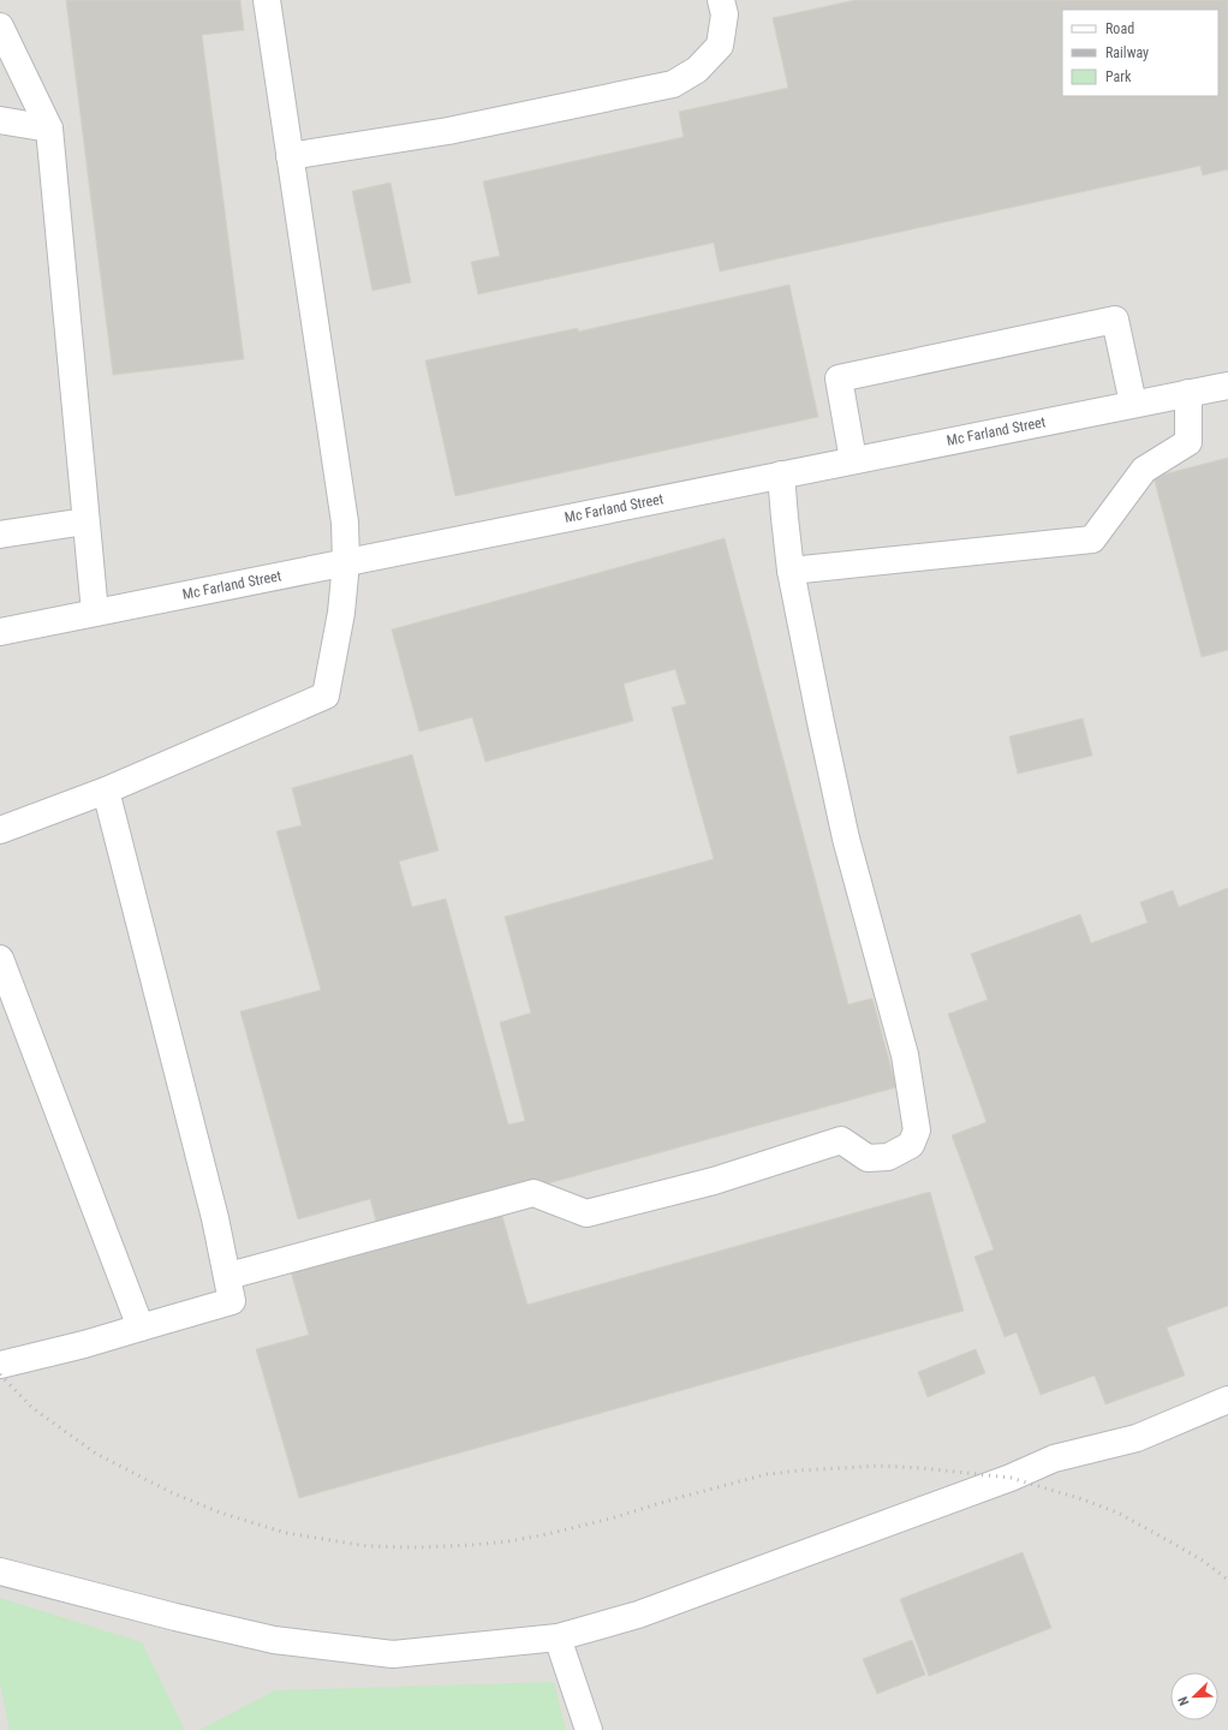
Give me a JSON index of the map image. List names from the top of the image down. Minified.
{"streets":{"street":["Mc Farland Street"]},"legend":["Road","Railway","Park"],"north":"bottom left"}
